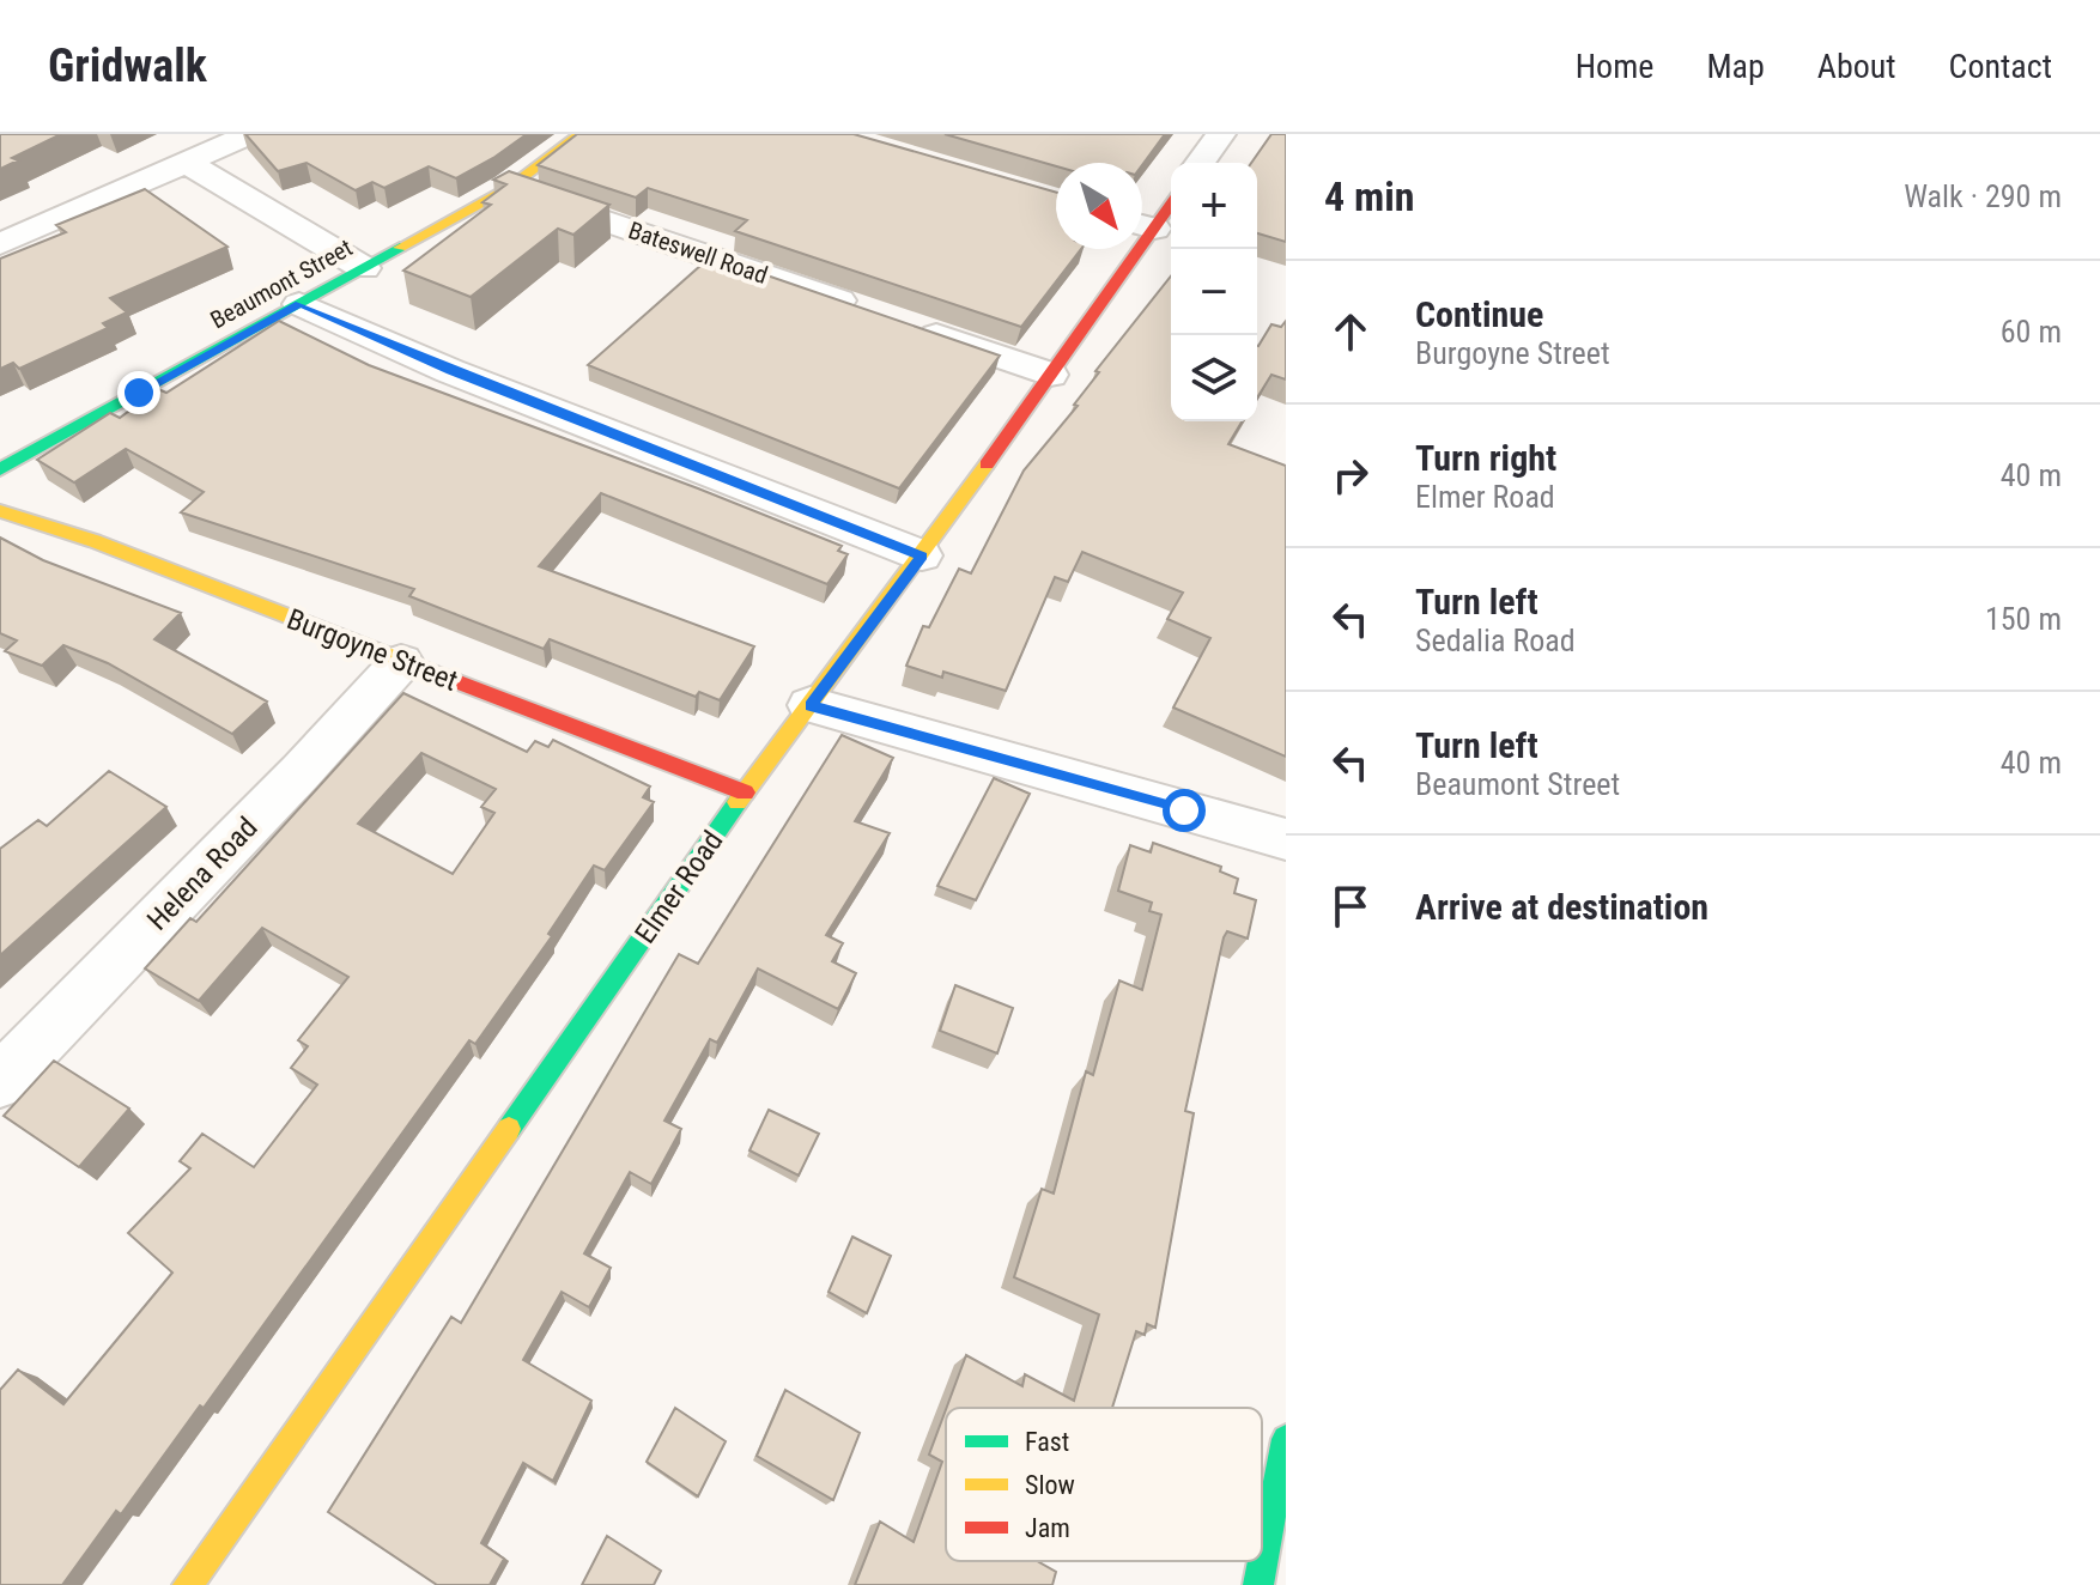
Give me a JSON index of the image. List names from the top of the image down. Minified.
{"streets":{"street":["Bateswell Road","Beaumont Street","Burgoyne Street","Helena Road","Elmer Road"]},"crossings":[["Bateswell Road","Beaumont Street"],["Burgoyne Street","Helena Road"],["Burgoyne Street","Elmer Road"]],"legend":["Fast","Slow","Jam"],"north":"bottom right","page":{"header":"Gridwalk","nav":["Home","Map","About","Contact"],"heading":["4 min","Walk · 290 m"],"map_buttons":["+","−"],"list":[["Continue","Burgoyne Street","60 m"],["Turn right","Elmer Road","40 m"],["Turn left","Sedalia Road","150 m"],["Turn left","Beaumont Street","40 m"],"Arrive at destination"]}}
